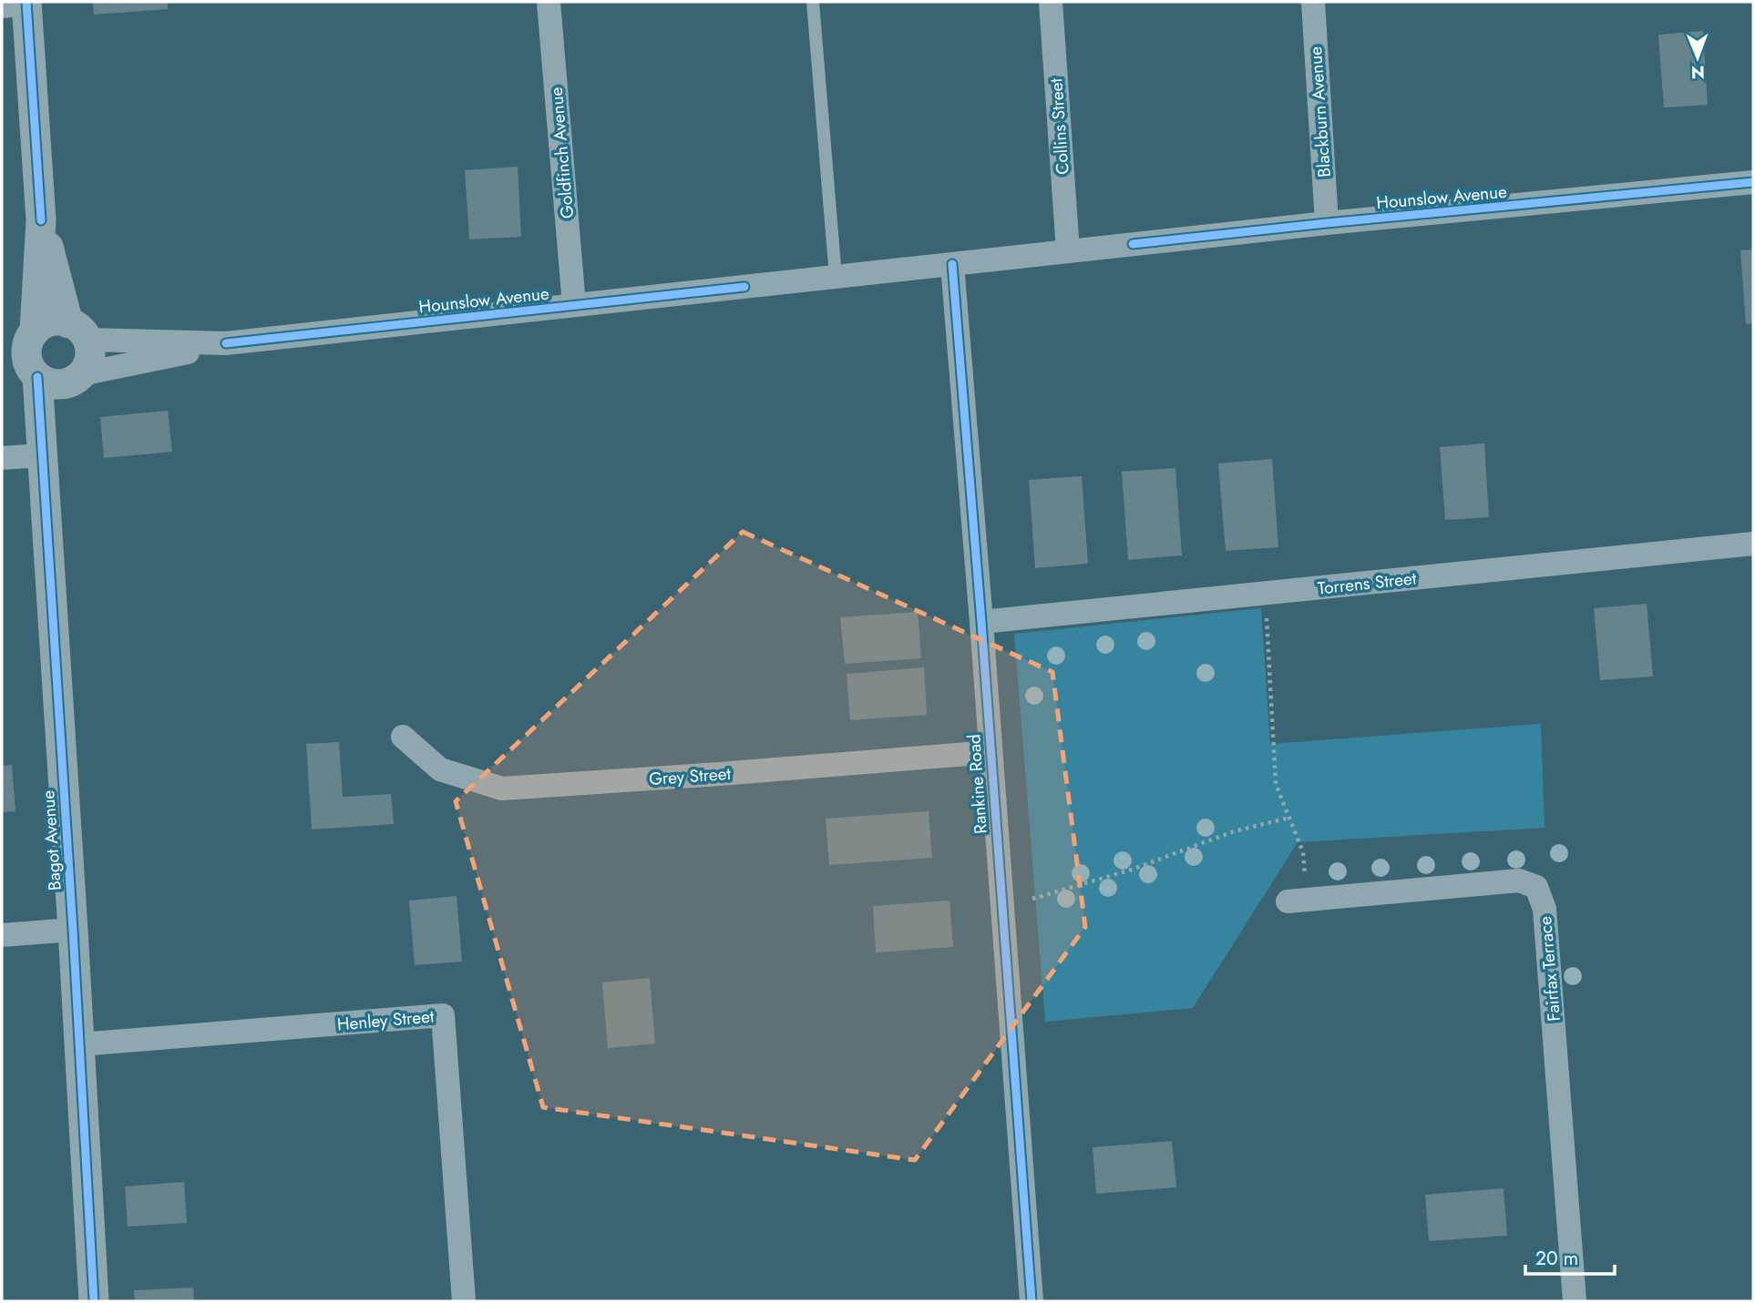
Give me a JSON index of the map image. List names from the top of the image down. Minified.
{"streets":{"street":["Blackburn Avenue","Collins Street","Goldfinch Avenue","Hounslow Avenue","Torrens Street","Grey Street","Rankine Road","Bagot Avenue","Fairfax Terrace","Henley Street"]},"crossings":[["Blackburn Avenue","Hounslow Avenue"],["Collins Street","Hounslow Avenue"],["Goldfinch Avenue","Hounslow Avenue"],["Hounslow Avenue","Rankine Road"],["Hounslow Avenue","Bagot Avenue"],["Torrens Street","Rankine Road"],["Grey Street","Rankine Road"],["Bagot Avenue","Henley Street"]],"scale_bar":"20 m","north":"bottom"}
